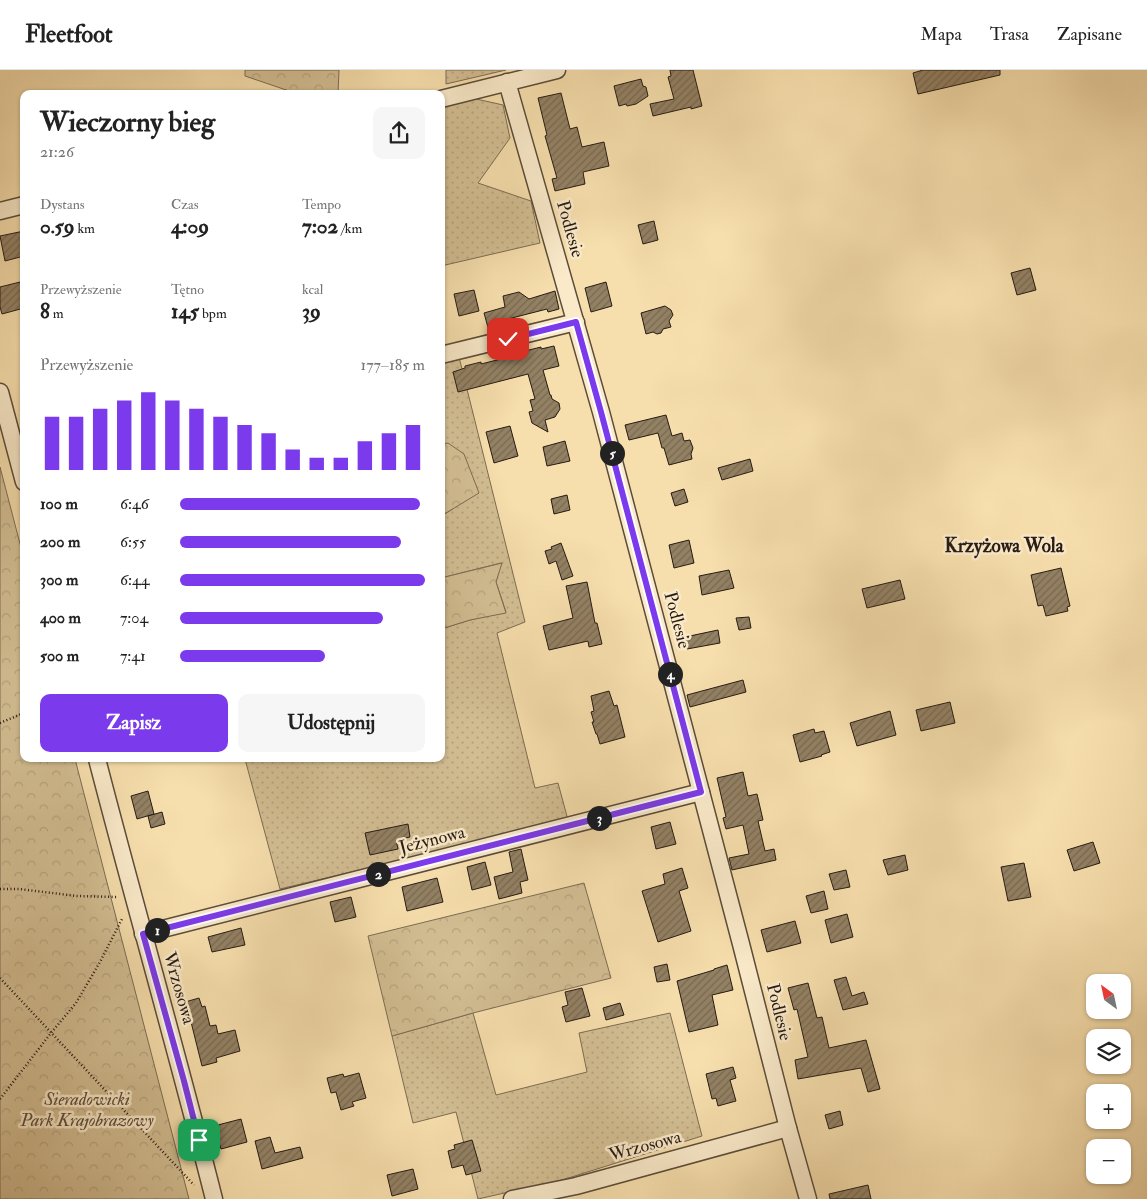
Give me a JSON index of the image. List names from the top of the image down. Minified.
{"streets":{"street":["Podlesie","Jeżynowa","Wrzosowa"]},"crossings":[["Podlesie","Jeżynowa"],["Podlesie","Wrzosowa"],["Jeżynowa","Wrzosowa"]],"districts":["Krzyżowa Wola"],"parks":["Sieradowicki Park Krajobrazowy"],"north":"top left","page":{"header":"Fleetfoot","nav":["Mapa","Trasa","Zapisane"],"heading":["Wieczorny bieg","21:26"],"stats":[["Dystans","0.59 km"],["Czas","4:09"],["Tempo","7:02 /km"],["Przewyższenie","8 m"],["Tętno","145 bpm"],["kcal","39"]],"chart":["Przewyższenie","177–185 m"],"pins":["5","4","3","2","1"],"list":[{"name":"100 m","note":"6:46"},{"name":"200 m","note":"6:55"},{"name":"300 m","note":"6:44"},{"name":"400 m","note":"7:04"},{"name":"500 m","note":"7:41"}],"buttons":["Zapisz","Udostępnij"],"map_buttons":["+","−"]}}
